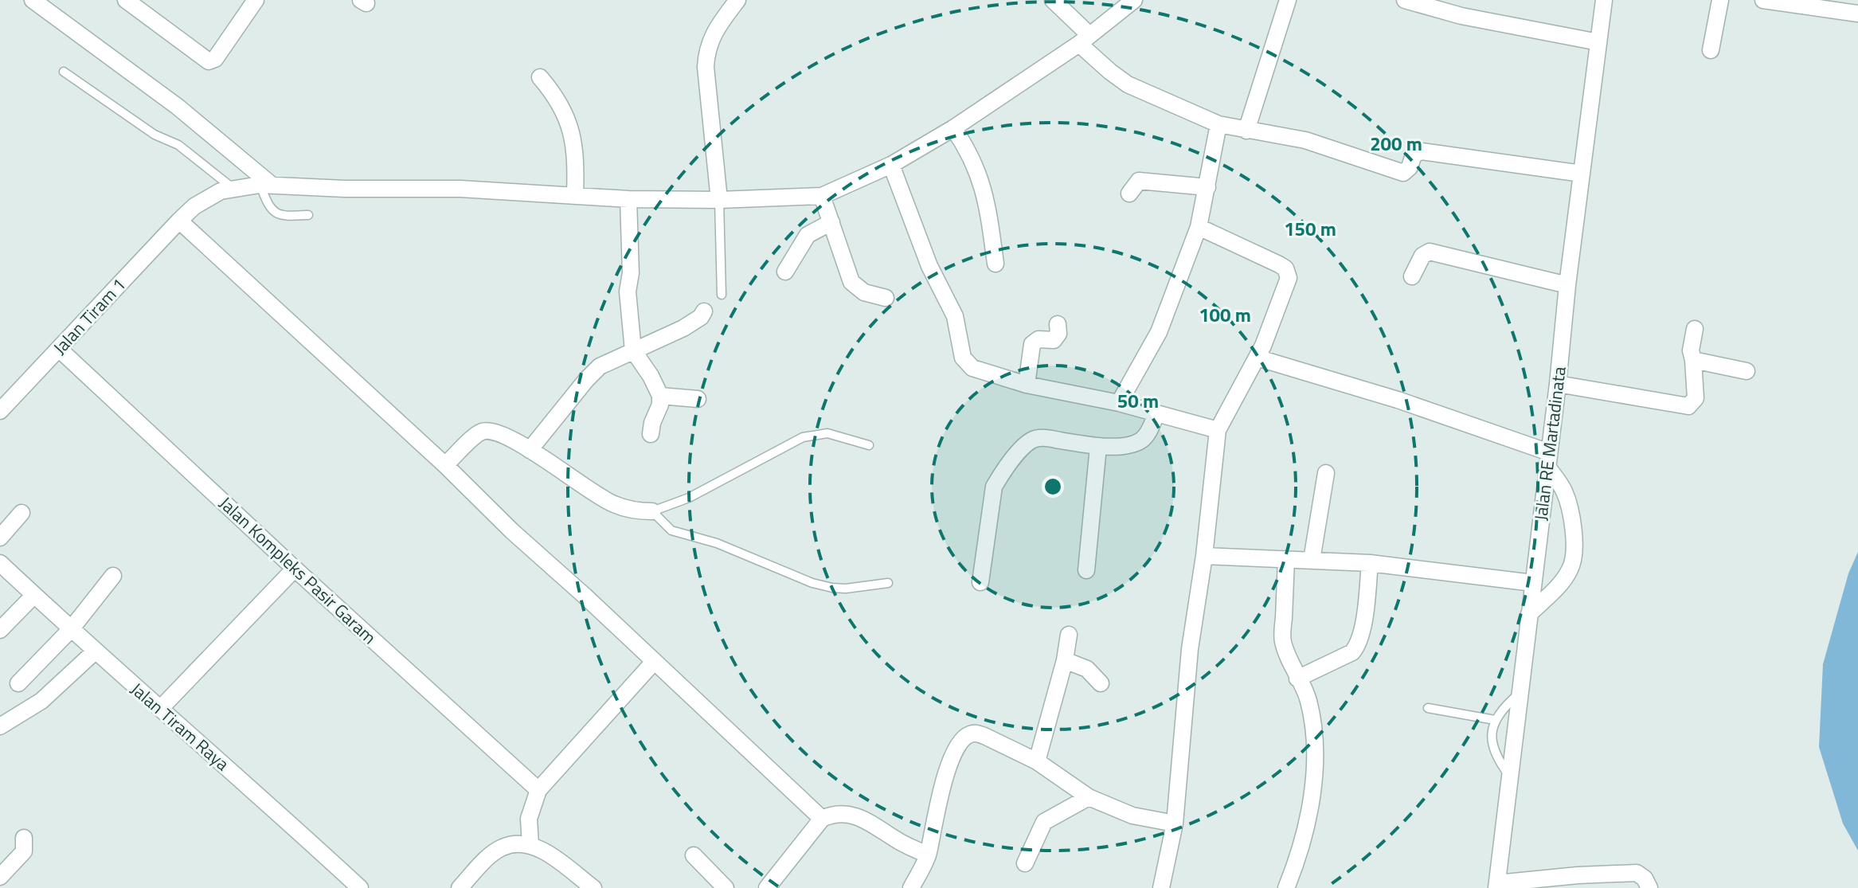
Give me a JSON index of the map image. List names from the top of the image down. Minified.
{"streets":{"street":["Jalan Tiram 1","Jalan RE Martadinata","Jalan Kompleks Pasir Garam","Jalan Tiram Raya"]},"crossings":[["Jalan Tiram 1","Jalan Kompleks Pasir Garam"]],"rings":["200 m","150 m","100 m","50 m"]}
